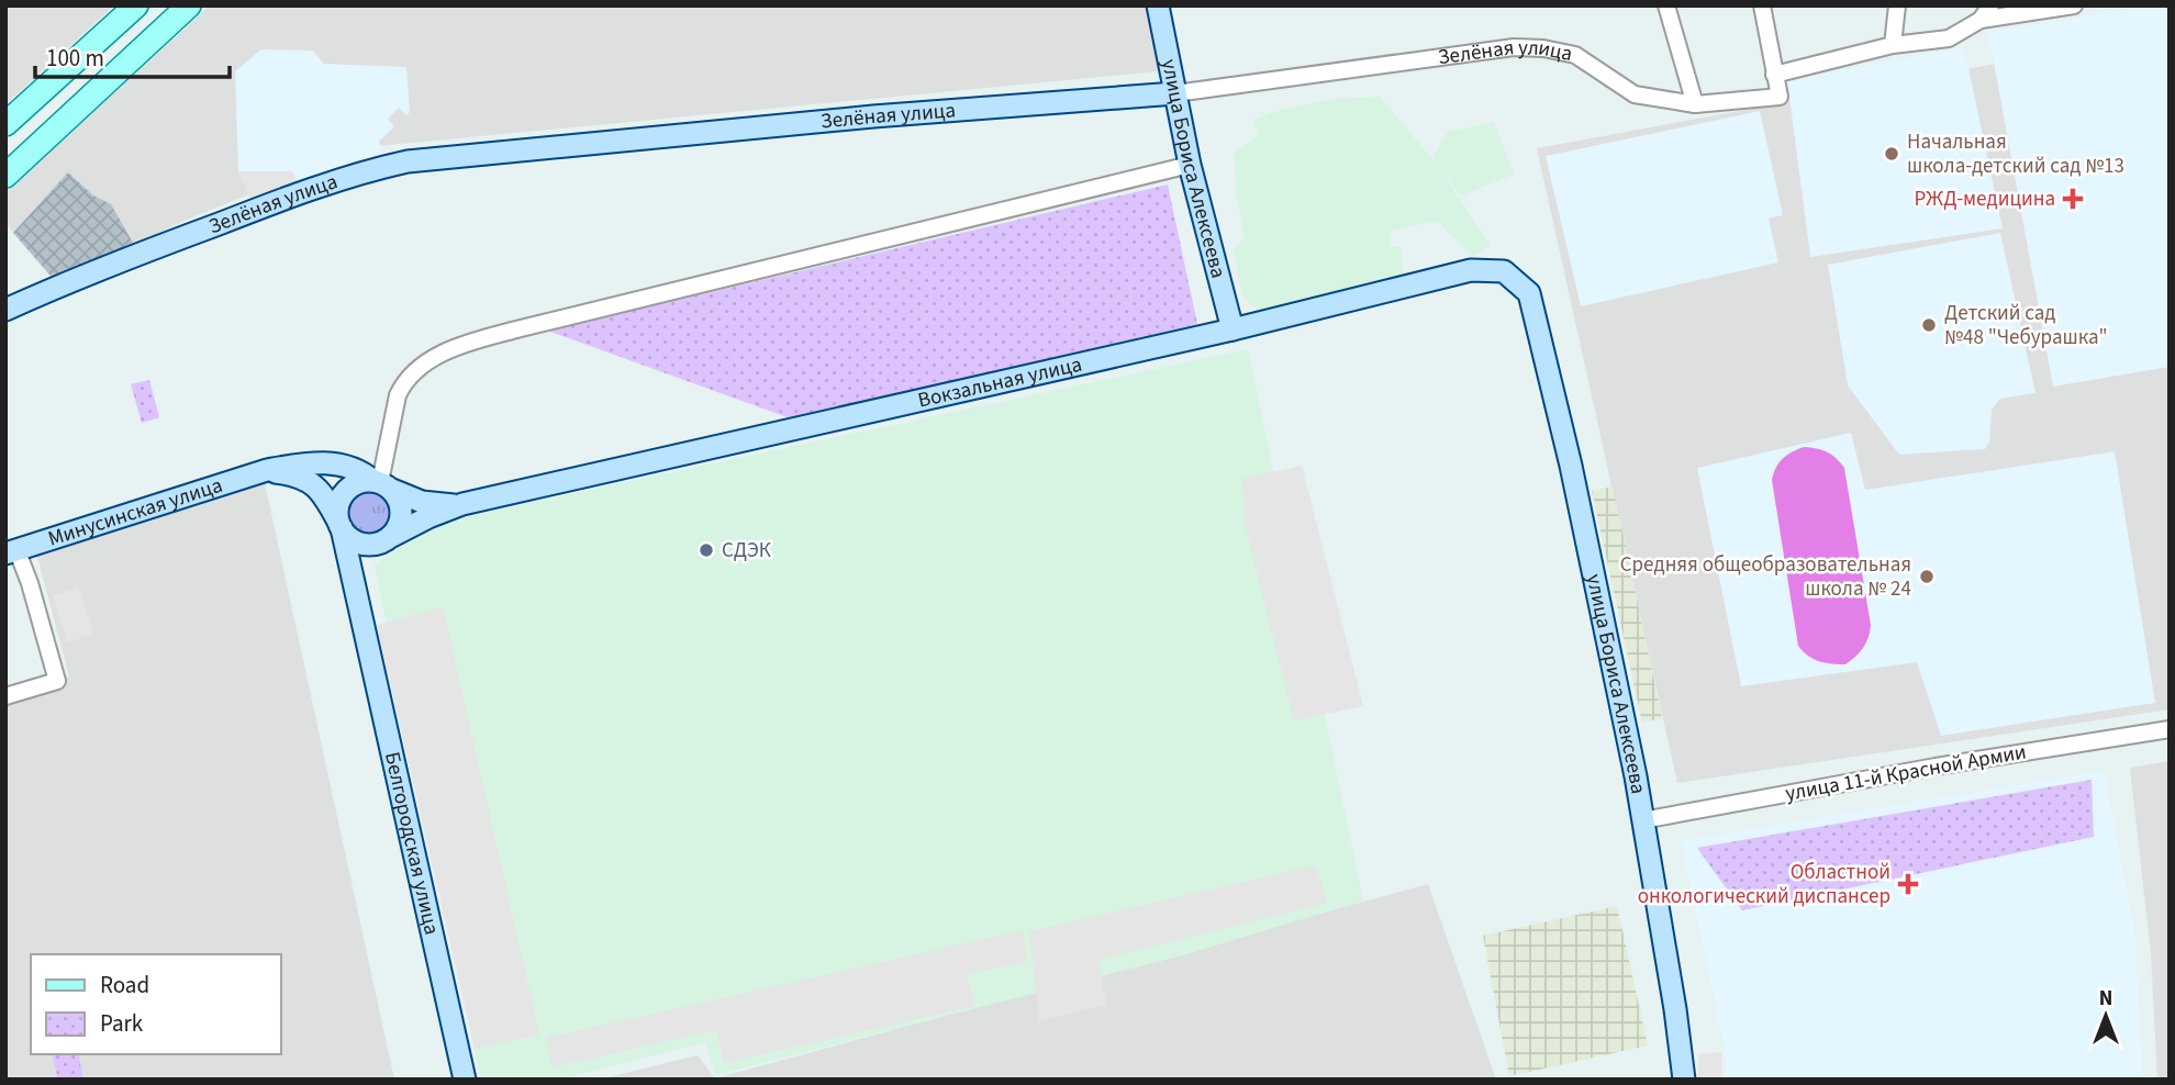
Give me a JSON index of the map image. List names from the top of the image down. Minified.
{"streets":{"main road":["Зелёная улица","улица Бориса Алексеева","Вокзальная улица","Минусинская улица","Белгородская улица"],"street":["улица 11-й Красной Армии"]},"crossings":[["Зелёная улица","улица Бориса Алексеева"],["улица Бориса Алексеева","Вокзальная улица"],["улица Бориса Алексеева","улица 11-й Красной Армии"],["Вокзальная улица","Минусинская улица"],["Вокзальная улица","Белгородская улица"],["Минусинская улица","Белгородская улица"]],"places":{"other":["Начальная школа-детский сад №13","Детский сад №48 \"Чебурашка\"","СДЭК","Средняя общеобразовательная школа № 24"],"health":["РЖД-медицина","Областной онкологический диспансер"]},"legend":["Road","Park"],"scale_bar":"100 m","north":"top"}
